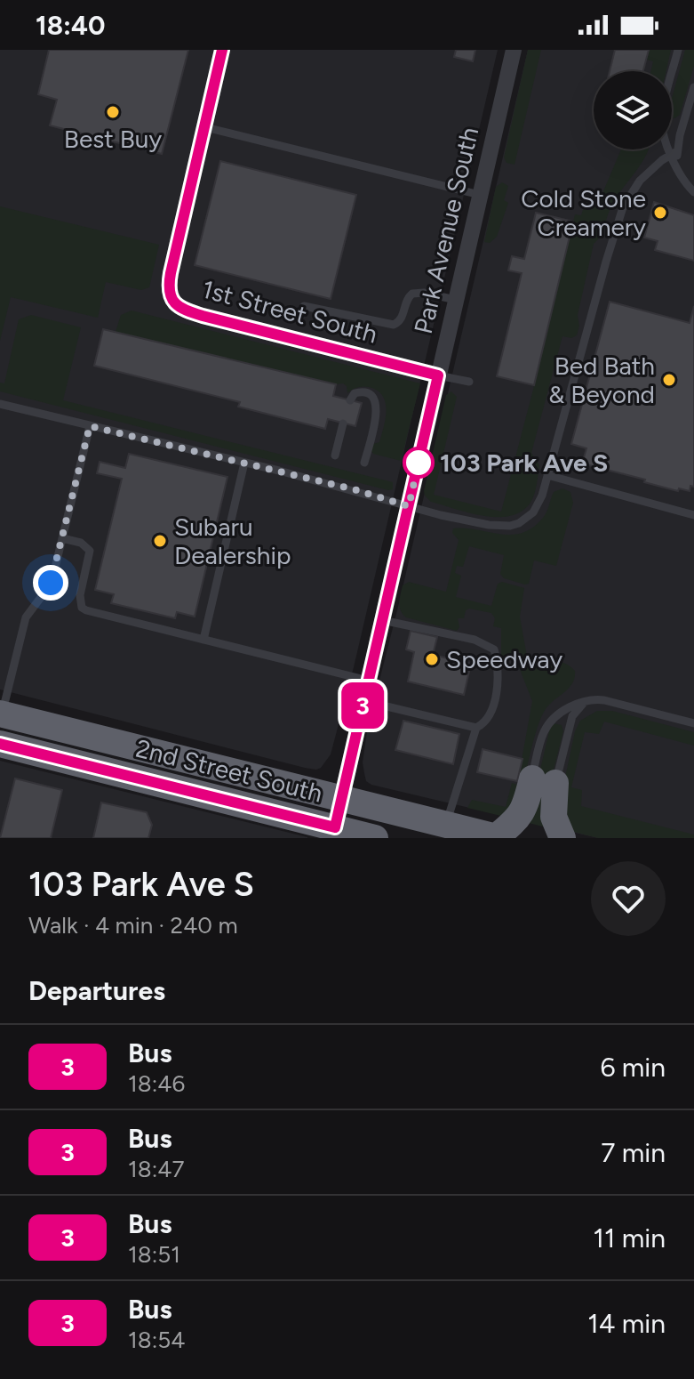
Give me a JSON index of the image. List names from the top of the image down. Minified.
{"streets":{"highway":["2nd Street South"],"street":["Park Avenue South","1st Street South"]},"crossings":[["Park Avenue South","1st Street South"],["Park Avenue South","2nd Street South"]],"places":["Best Buy","Cold Stone Creamery","Bed Bath & Beyond","103 Park Ave S","Subaru Dealership","Speedway"],"lines":["bus line 3"],"page":{"status":"18:40","on_map":"3","heading":[["103 Park Ave S","Walk · 4 min · 240 m"],"Departures"],"list":[{"mark":"3","name":"Bus","note":"18:46","value":"6 min"},{"mark":"3","name":"Bus","note":"18:47","value":"7 min"},{"mark":"3","name":"Bus","note":"18:51","value":"11 min"},{"mark":"3","name":"Bus","note":"18:54","value":"14 min"}]}}
